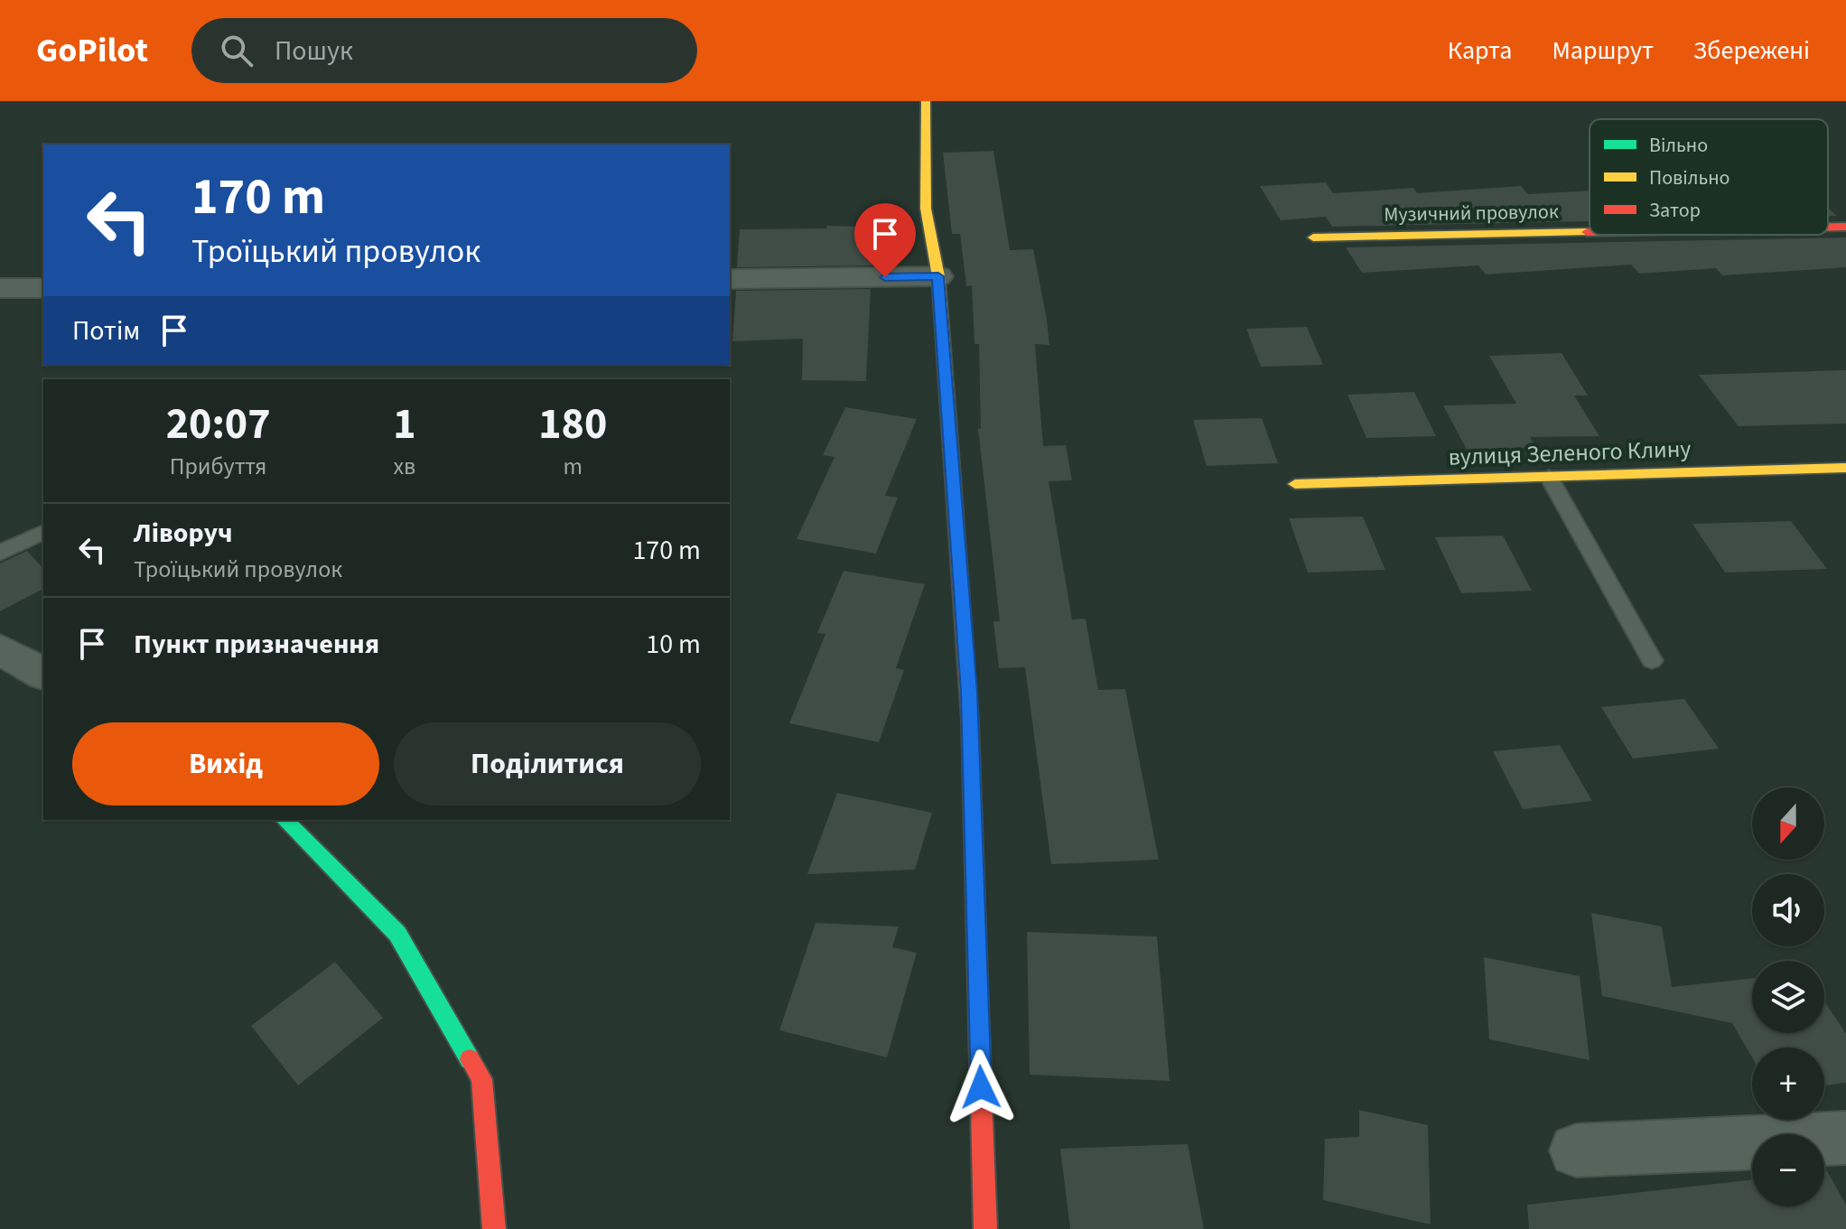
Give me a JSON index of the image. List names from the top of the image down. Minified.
{"streets":{"street":["Музичний провулок","вулиця Зеленого Клину"]},"legend":["Вільно","Повільно","Затор"],"north":"bottom","page":{"header":"GoPilot","search":"Пошук","nav":["Карта","Маршрут","Збережені"],"turn":["170 m","Троїцький провулок"],"then":"Потім","eta":["20:07","Прибуття","1","хв","180","m"],"list":[{"name":"Ліворуч","note":"Троїцький провулок","value":"170 m"},{"name":"Пункт призначення","value":"10 m"}],"buttons":["Вихід","Поділитися"],"map_buttons":["+","−"]}}
